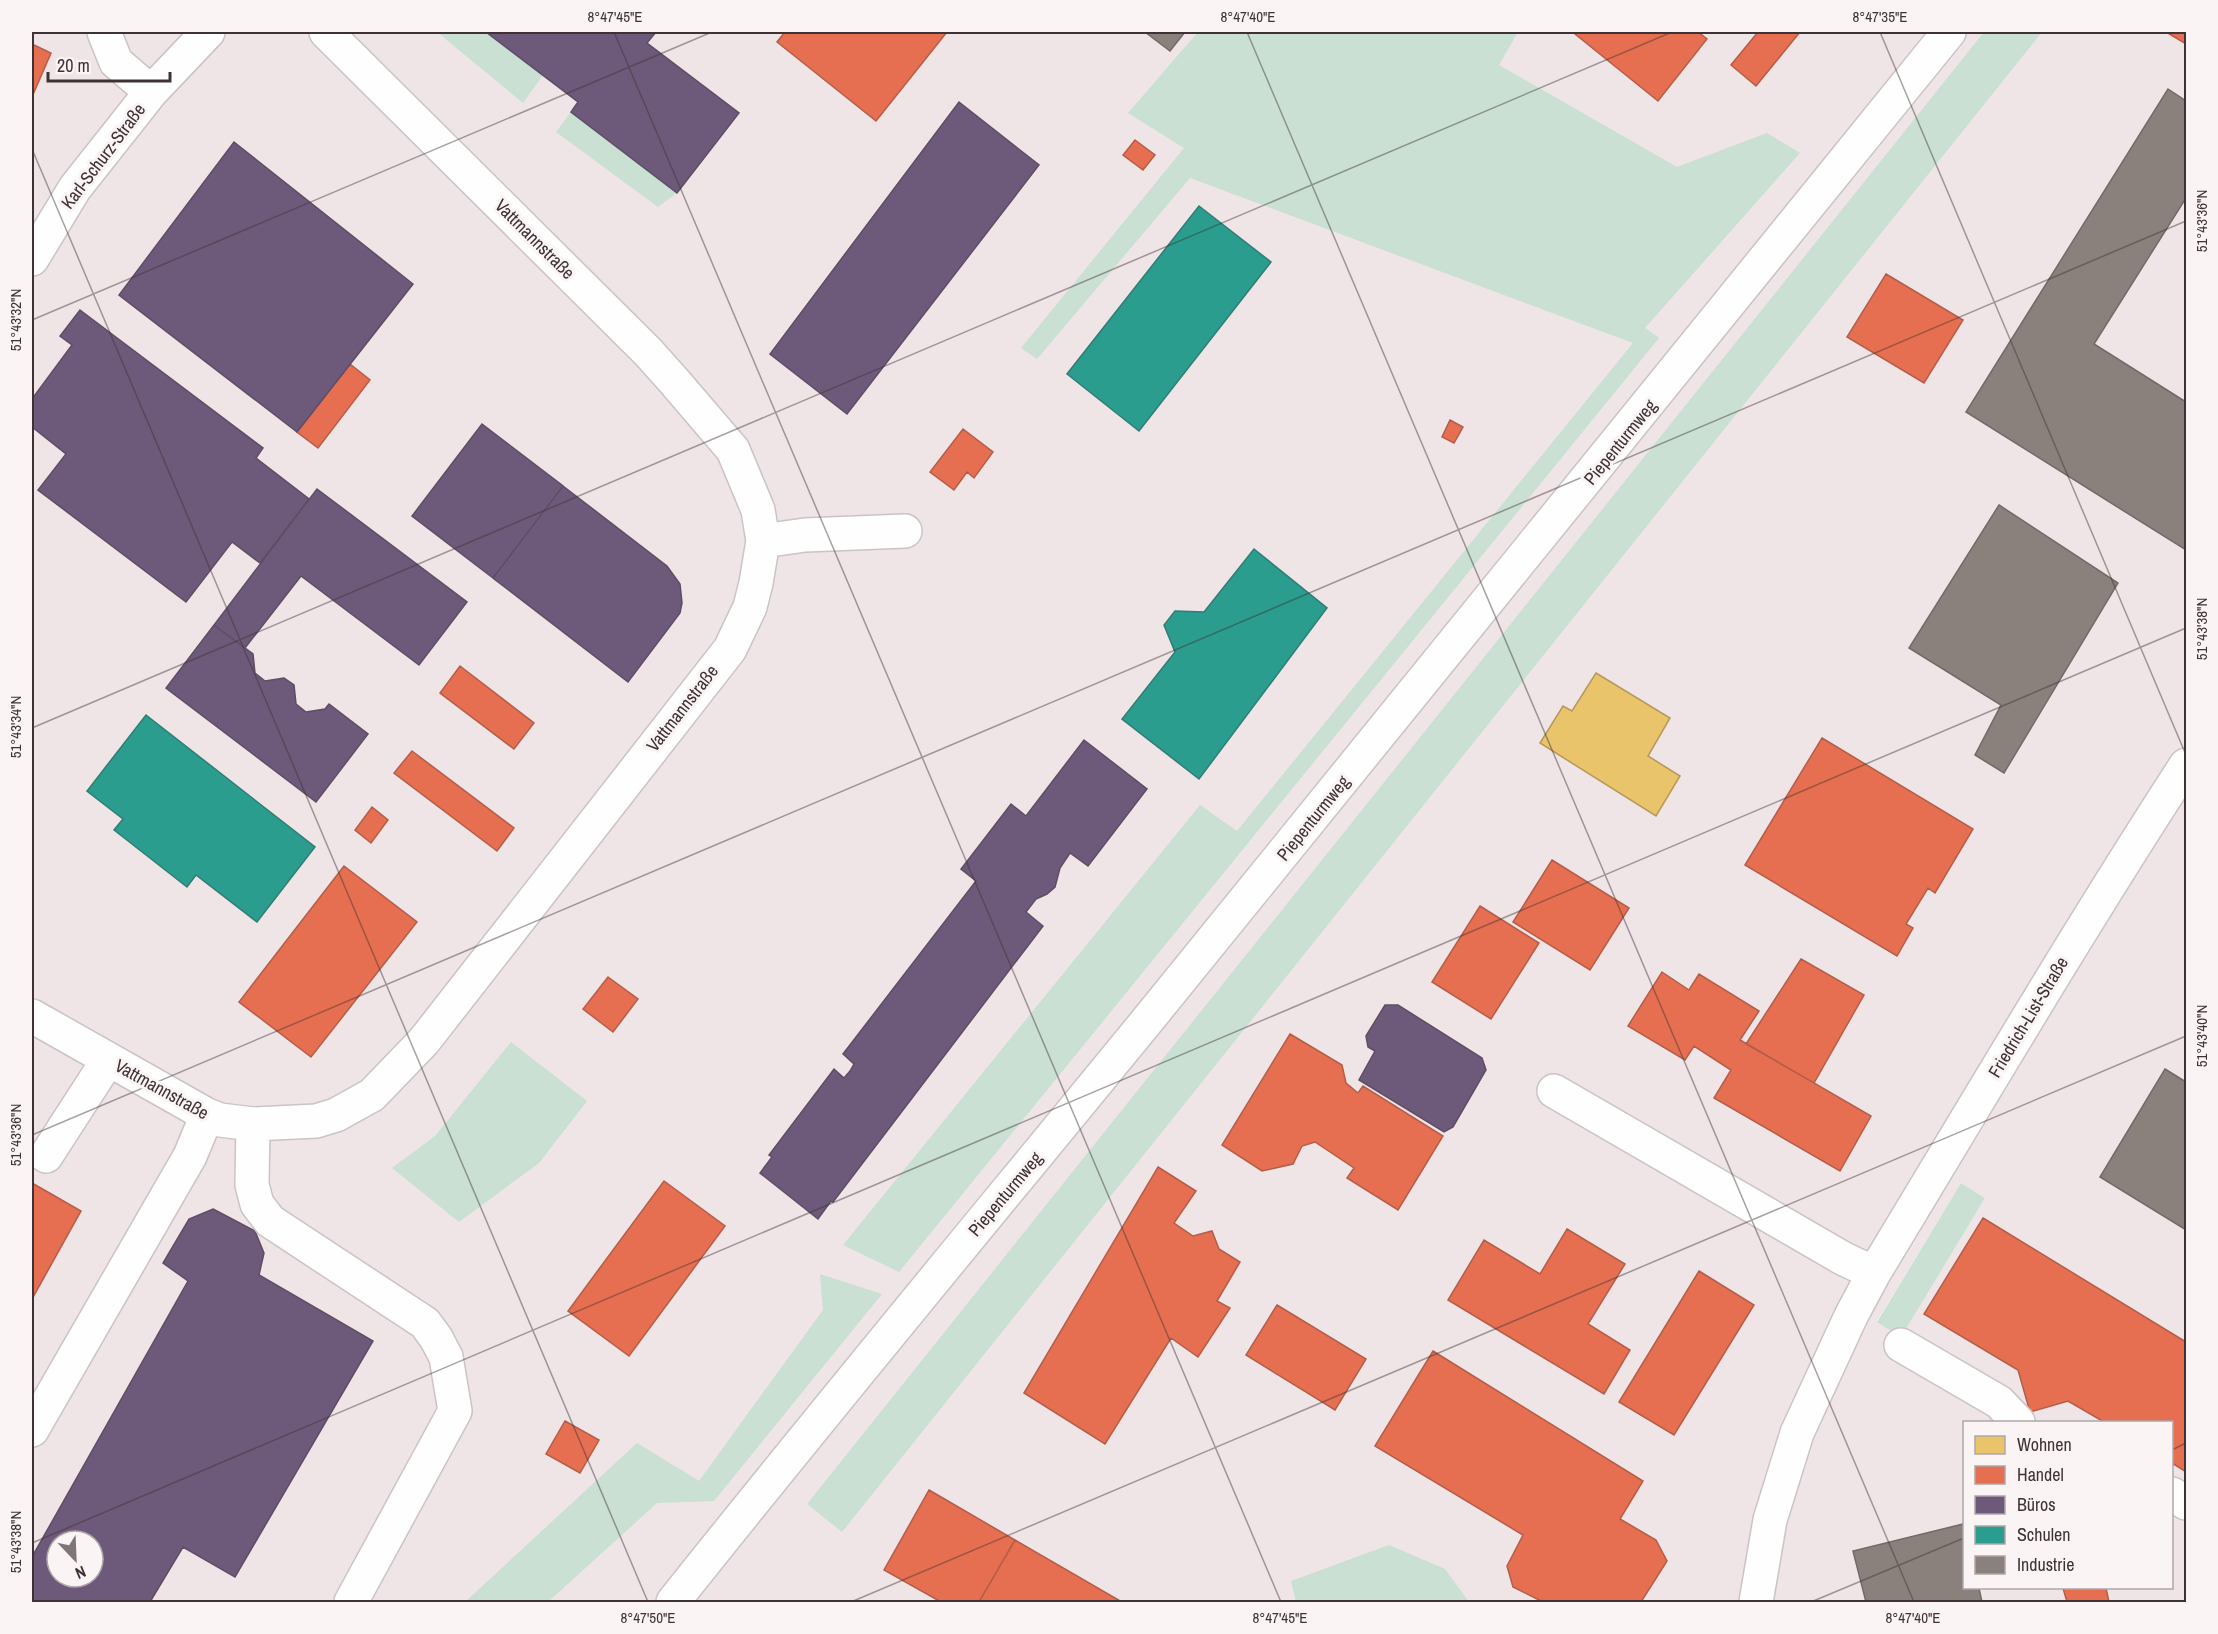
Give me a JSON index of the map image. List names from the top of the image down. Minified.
{"streets":{"street":["Karl-Schurz-Straße","Vattmannstraße","Piepenturmweg","Friedrich-List-Straße"]},"legend":["Wohnen","Handel","Büros","Schulen","Industrie"],"scale_bar":"20 m","north":"bottom right","coordinates":["8°47'45\"E","8°47'40\"E","8°47'35\"E","51°43'36\"N","51°43'32\"N","51°43'38\"N","51°43'34\"N","51°43'40\"N","8°47'50\"E"]}
